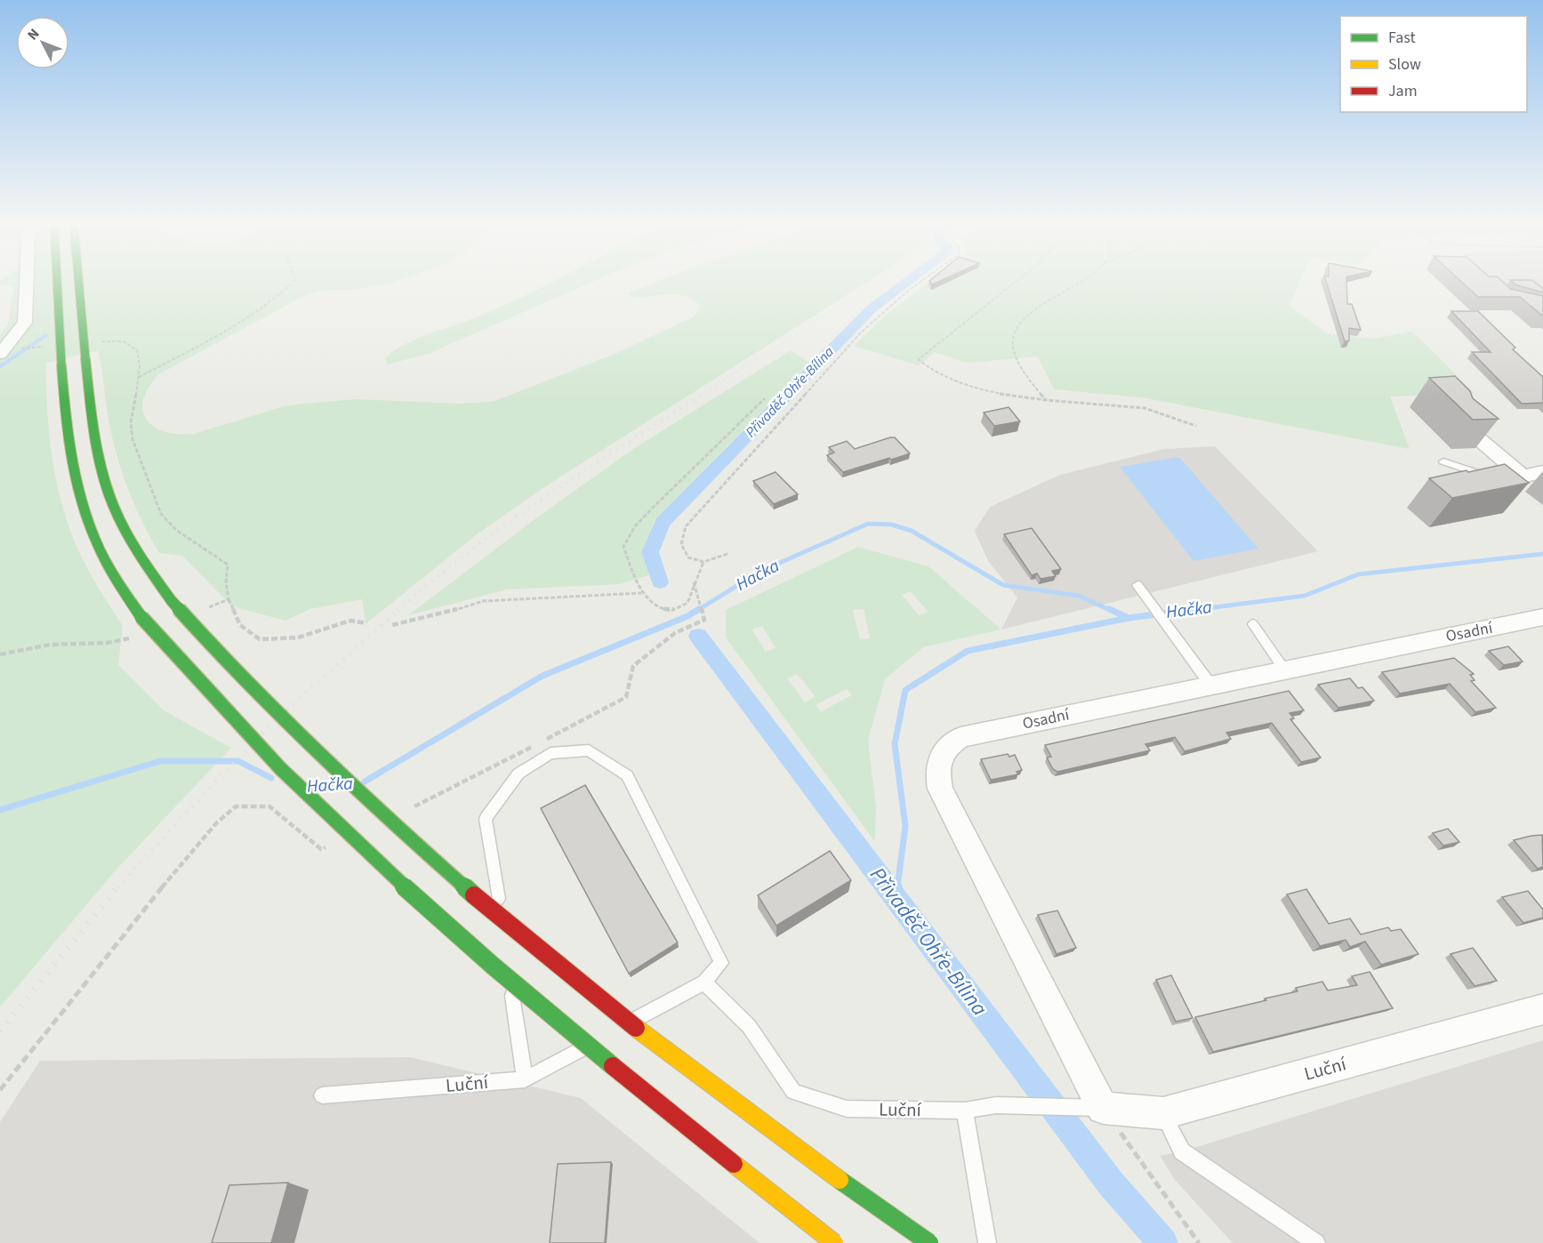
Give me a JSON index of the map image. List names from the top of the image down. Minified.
{"streets":{"street":["Osadní","Luční"]},"crossings":[["Osadní","Luční"]],"water":["Přivaděč Ohře-Bílina","Hačka"],"legend":["Fast","Slow","Jam"],"north":"top left"}
